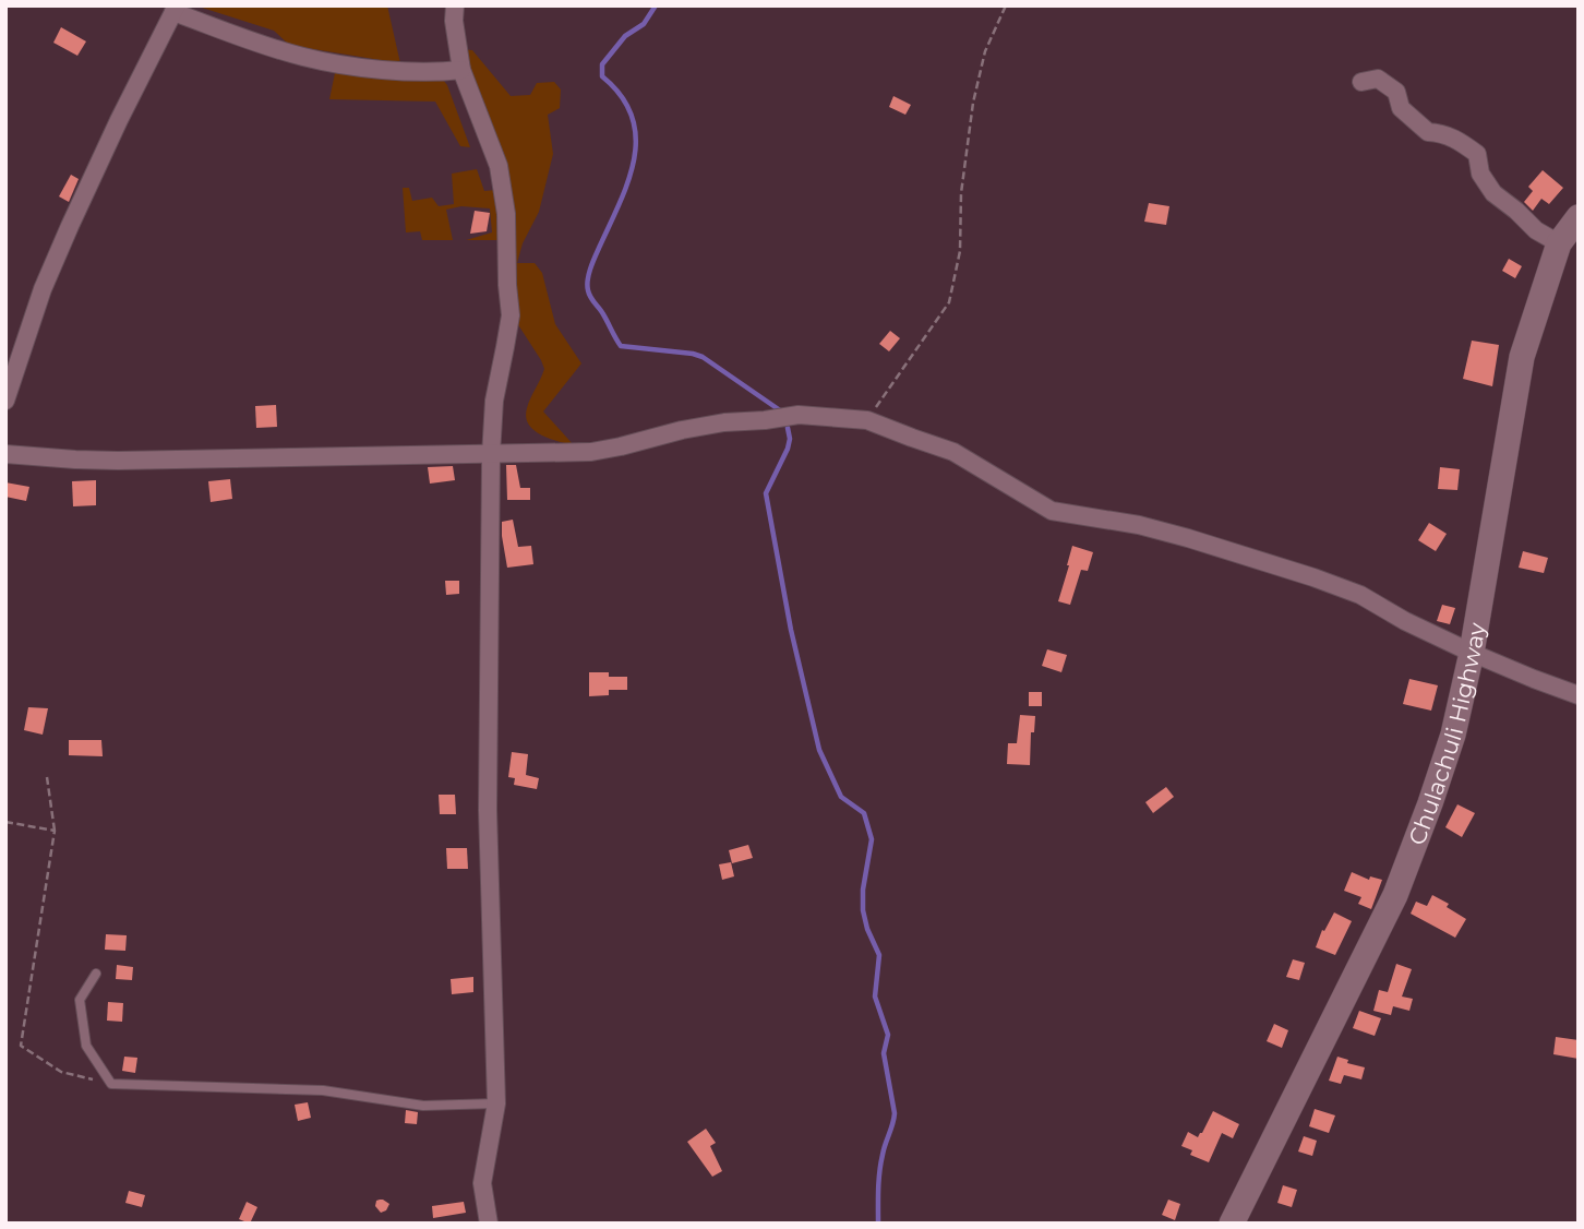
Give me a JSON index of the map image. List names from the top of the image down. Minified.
{"streets":{"street":["Chulachuli Highway"]}}
